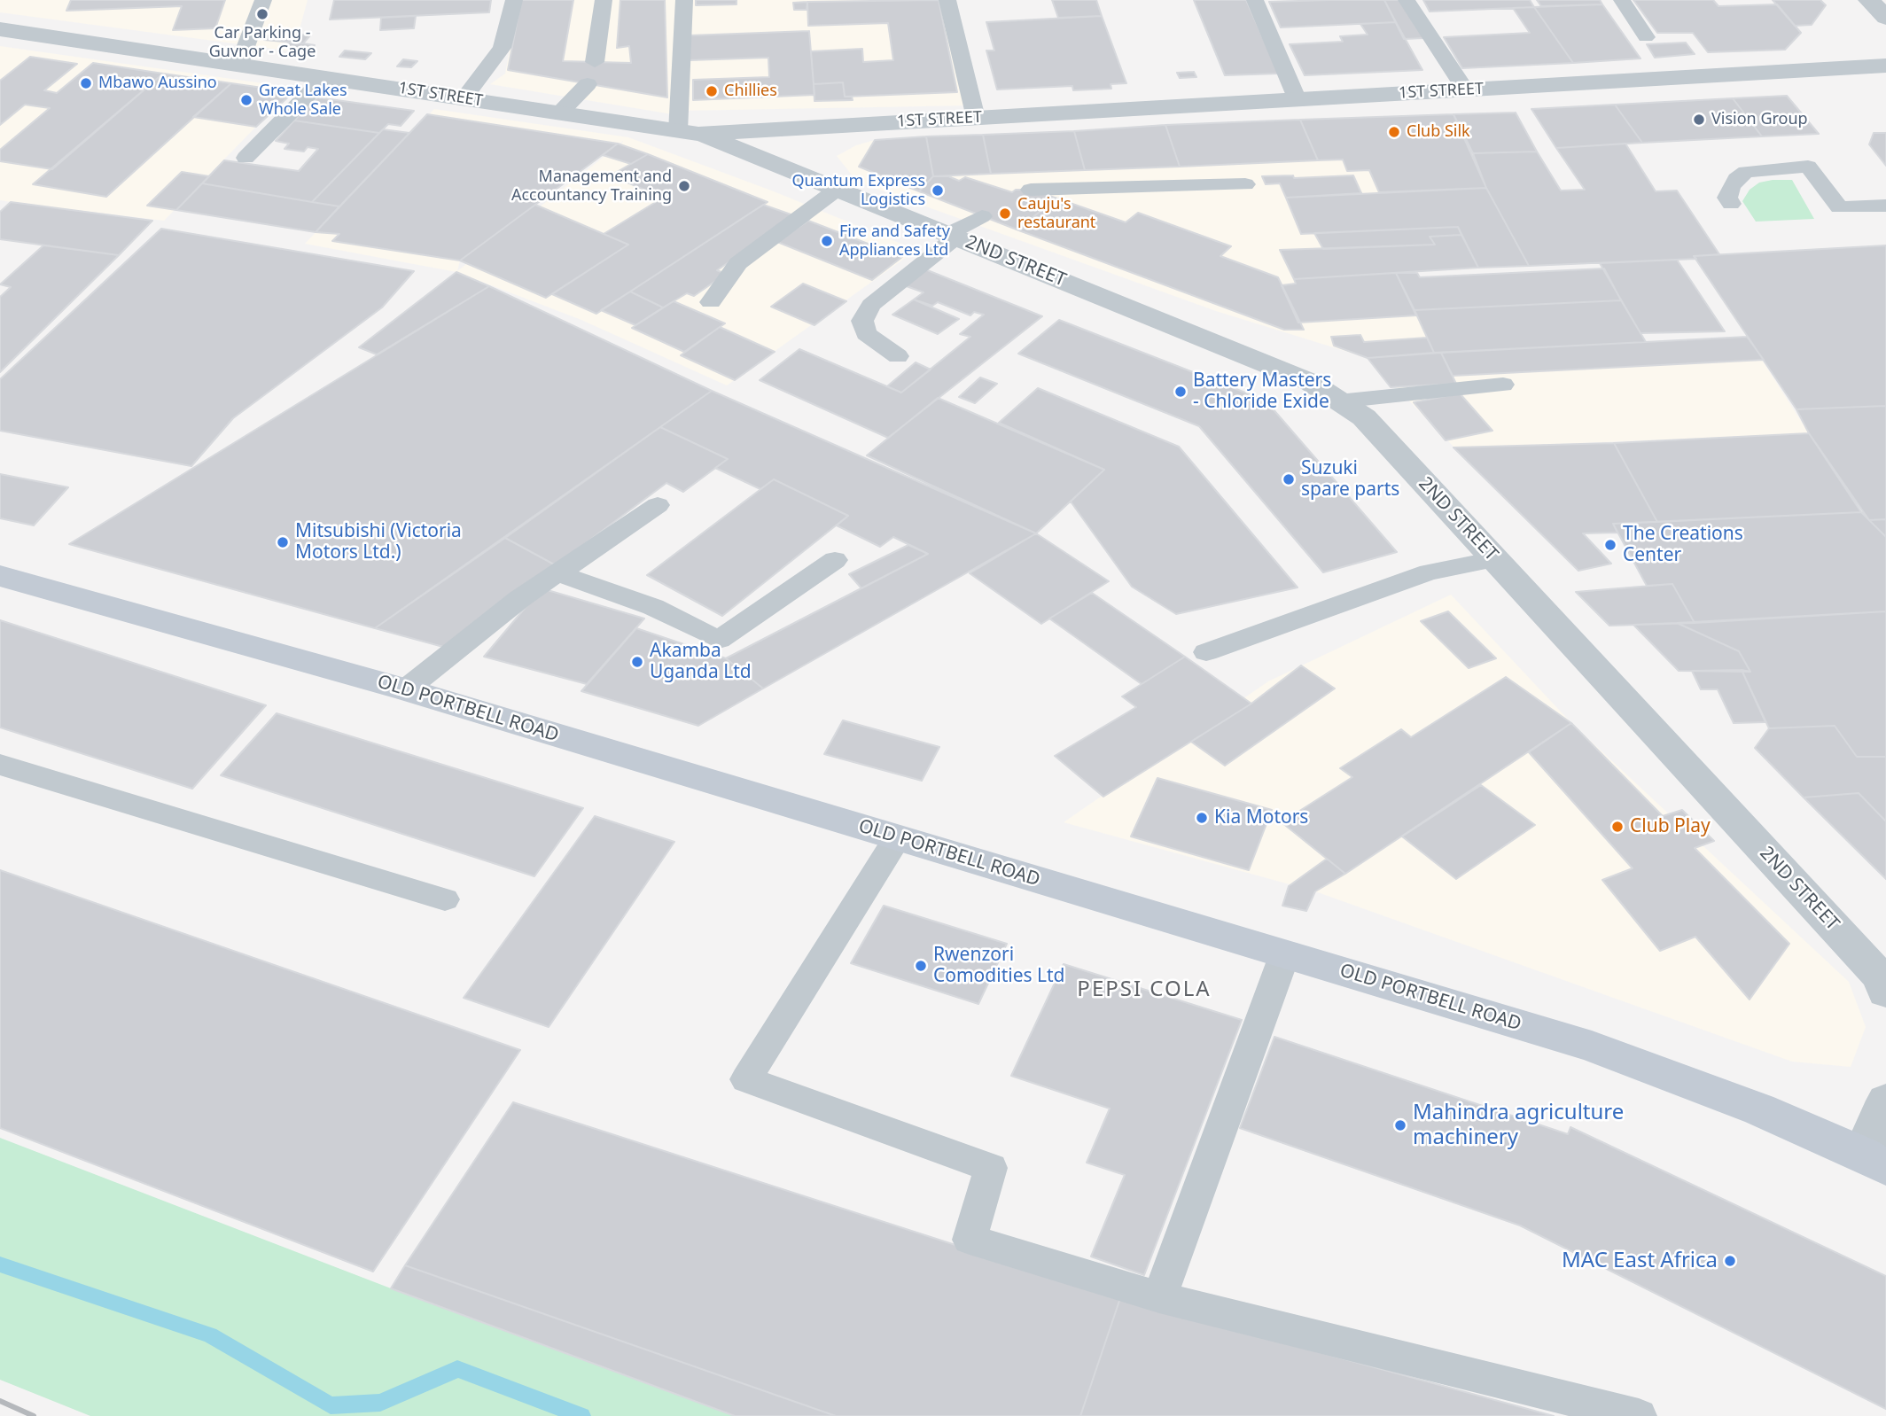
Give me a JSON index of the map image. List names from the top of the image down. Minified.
{"streets":{"main road":["OLD PORTBELL ROAD"],"street":["1ST STREET","2ND STREET"]},"crossings":[["1ST STREET","2ND STREET"]],"districts":["PEPSI COLA"],"places":["Car Parking - Guvnor - Cage","Mbawo Aussino","Chillies","Great Lakes Whole Sale","Vision Group","Club Silk","Management and Accountancy Training","Quantum Express Logistics","Cauju's restaurant","Fire and Safety Appliances Ltd","Battery Masters - Chloride Exide","Suzuki spare parts","Mitsubishi (Victoria Motors Ltd.)","The Creations Center","Akamba Uganda Ltd","Kia Motors","Club Play","Rwenzori Comodities Ltd","Mahindra agriculture machinery","MAC East Africa"]}
